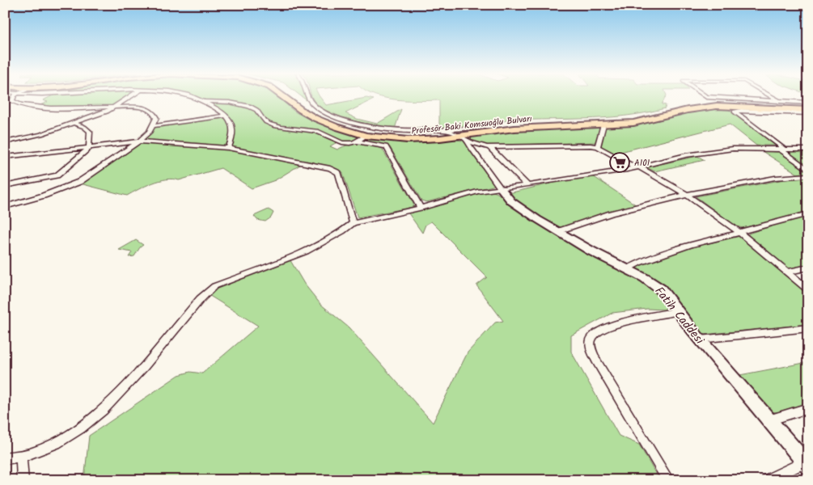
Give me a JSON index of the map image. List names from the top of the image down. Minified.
{"streets":{"main road":["Profesör Baki Komsuoğlu Bulvarı"],"street":["Fatih Caddesi"]},"places":{"supermarket":["A101"]}}
